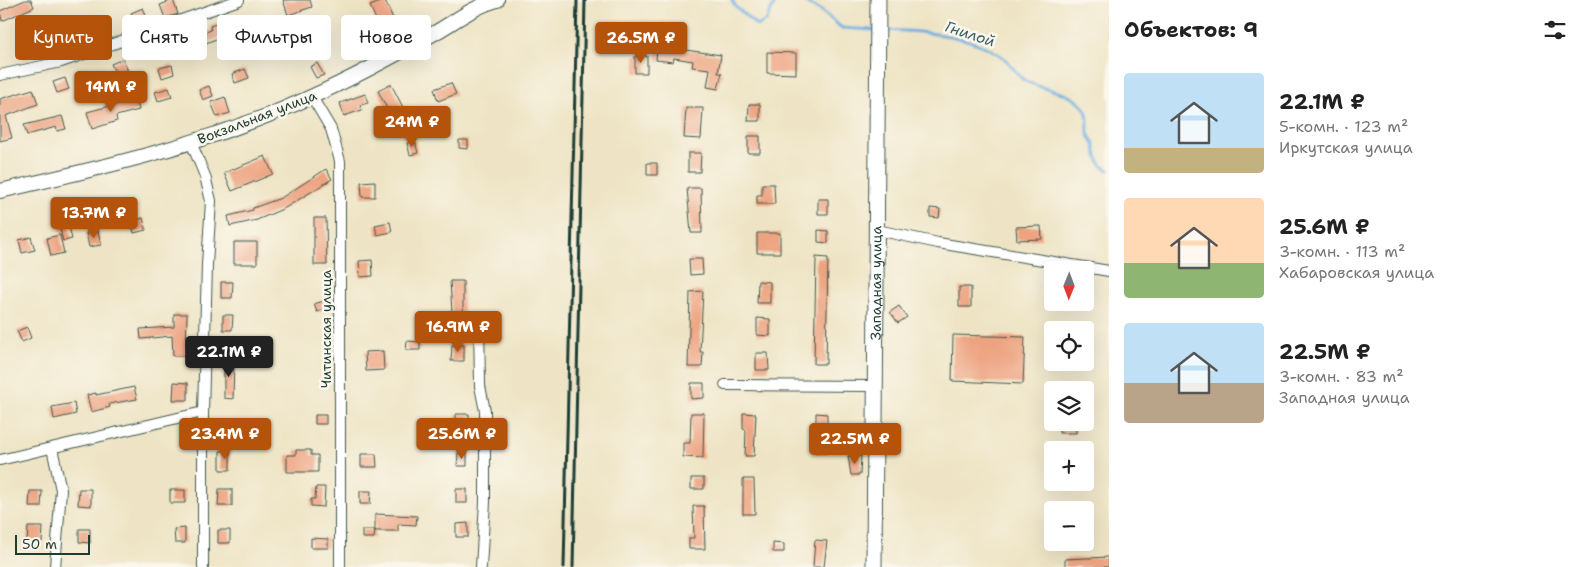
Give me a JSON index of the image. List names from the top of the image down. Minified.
{"streets":{"main road":["Вокзальная улица","Западная улица"],"street":["Читинская улица"]},"crossings":[["Вокзальная улица","Читинская улица"]],"water":["Гнилой"],"scale_bar":"50 m","north":"bottom","page":{"heading":"Объектов: 9","chip":["Купить","Снять","Фильтры","Новое"],"price":["26.5M ₽","14M ₽","24M ₽","13.7M ₽","16.9M ₽","22.1M ₽","23.4M ₽","25.6M ₽","22.5M ₽"],"list":[{"name":"22.1M ₽","note":"5-комн. · 123 m² · Иркутская улица"},{"name":"25.6M ₽","note":"3-комн. · 113 m² · Хабаровская улица"},{"name":"22.5M ₽","note":"3-комн. · 83 m² · Западная улица"}],"map_buttons":["+","−"],"scale":"50 m"}}
